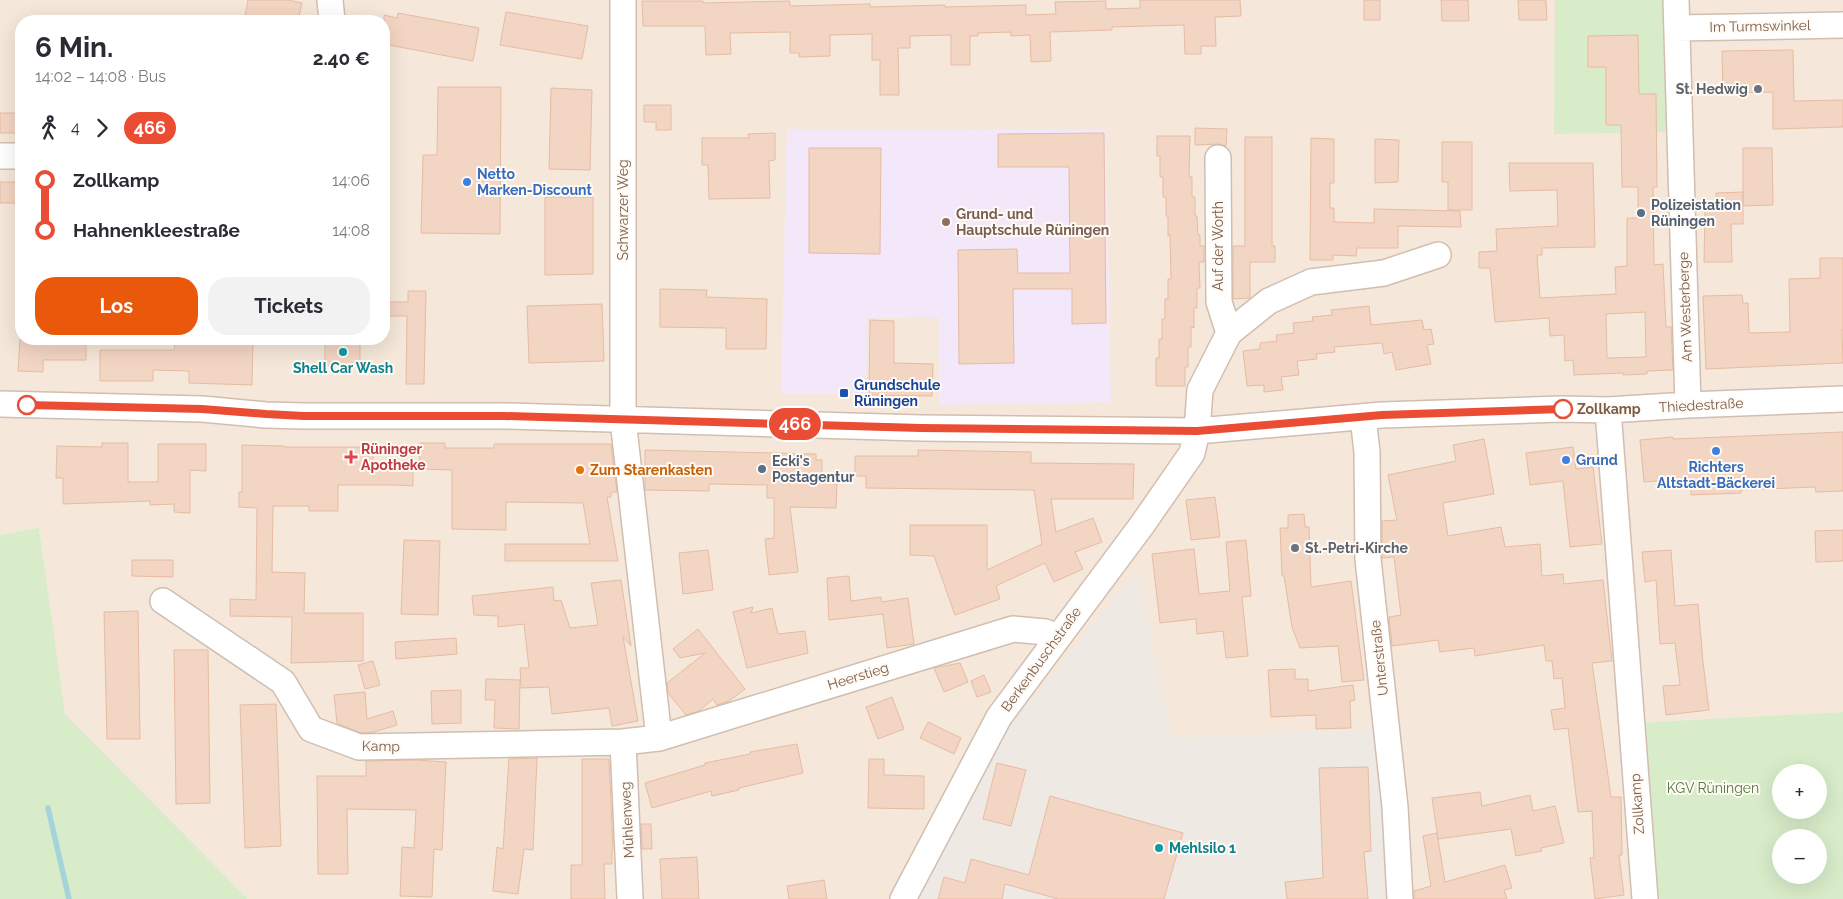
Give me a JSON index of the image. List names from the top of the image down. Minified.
{"streets":{"street":["Im Turmswinkel","Schwarzer Weg","Auf der Worth","Am Westerberge","Thiedestraße","Unterstraße","Berkenbuschstraße","Heerstieg","Kamp","Zollkamp","Mühlenweg"]},"crossings":[["Im Turmswinkel","Am Westerberge"],["Schwarzer Weg","Thiedestraße"],["Am Westerberge","Thiedestraße"],["Thiedestraße","Unterstraße"],["Thiedestraße","Berkenbuschstraße"],["Thiedestraße","Zollkamp"],["Berkenbuschstraße","Heerstieg"],["Heerstieg","Kamp"],["Heerstieg","Mühlenweg"],["Kamp","Mühlenweg"]],"parks":["KGV Rüningen"],"places":{"other":["St. Hedwig","Netto Marken-Discount","Polizeistation Rüningen","Grund- und Hauptschule Rüningen","Shell Car Wash","Zollkamp","Richters Altstadt-Bäckerei","Grund","Ecki's Postagentur","Zum Starenkasten","St.-Petri-Kirche","Mehlsilo 1"],"transit":["Grundschule Rüningen"],"health":["Rüninger Apotheke"]},"lines":["bus line 466"],"page":{"on_map":"466","heading":["6 Min.","14:02 – 14:08 · Bus","2.40 €"],"legs":["4","466"],"list":[{"name":"Zollkamp","value":"14:06"},{"name":"Hahnenkleestraße","value":"14:08"}],"buttons":["Los","Tickets"],"map_buttons":["+","−"]}}
